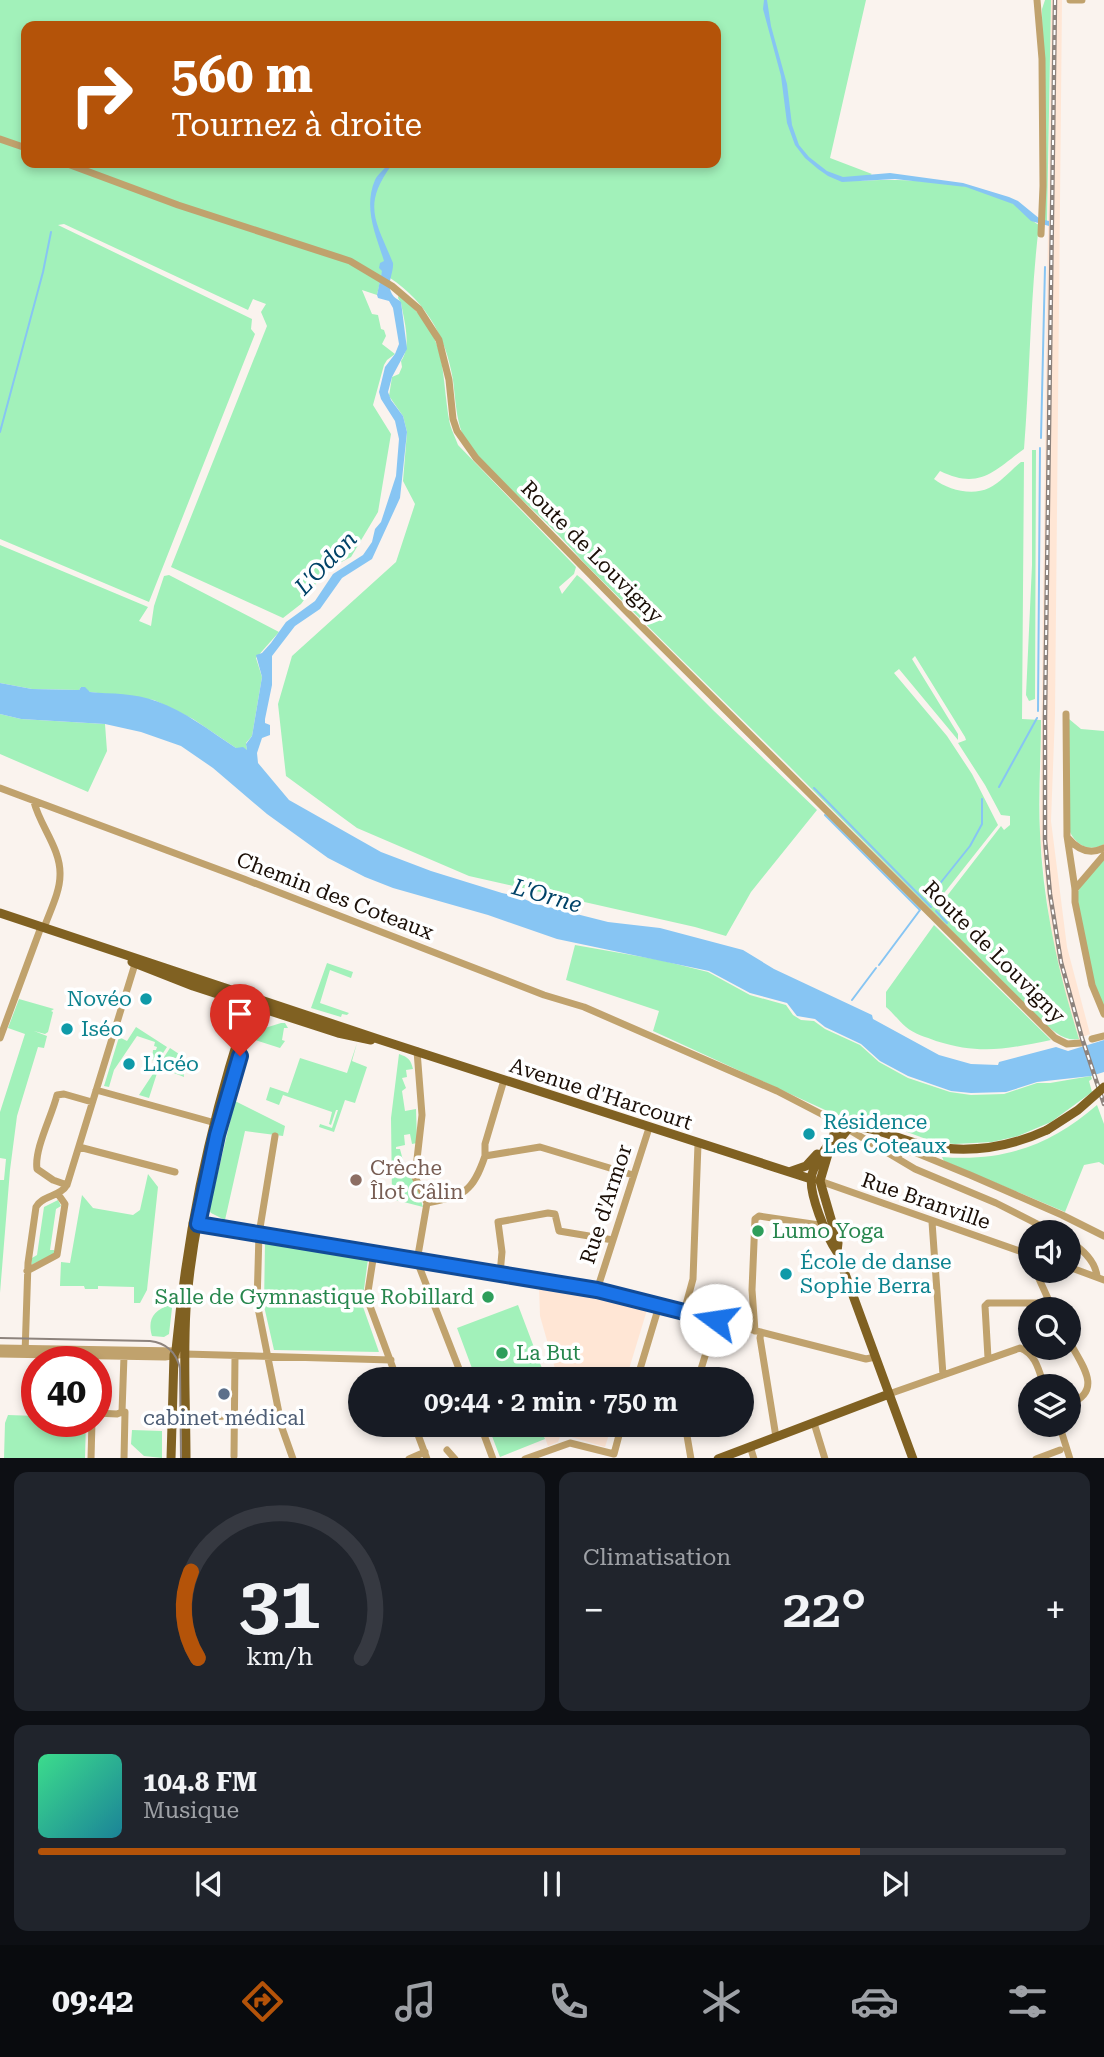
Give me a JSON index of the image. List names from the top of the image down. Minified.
{"streets":{"main road":["Avenue d'Harcourt"],"street":["Route de Louvigny","Chemin des Coteaux","Rue Branville","Rue d'Armor"]},"crossings":[["Avenue d'Harcourt","Rue Branville"],["Avenue d'Harcourt","Rue d'Armor"]],"water":["L'Odon","L'Orne"],"places":["Novéo","Iséo","Licéo","Résidence Les Coteaux","Crèche Îlot Câlin","Lumo Yoga","École de danse Sophie Berra","Salle de Gymnastique Robillard","La But","cabinet médical"],"page":{"turn":["560 m","Tournez à droite"],"limit":"40","trip":"09:44 · 2 min · 750 m","tile":"Climatisation","heat":["−","22°","+"],"song":["104.8 FM","Musique"],"tabs":"09:42","gauge":["31","km/h"]}}
